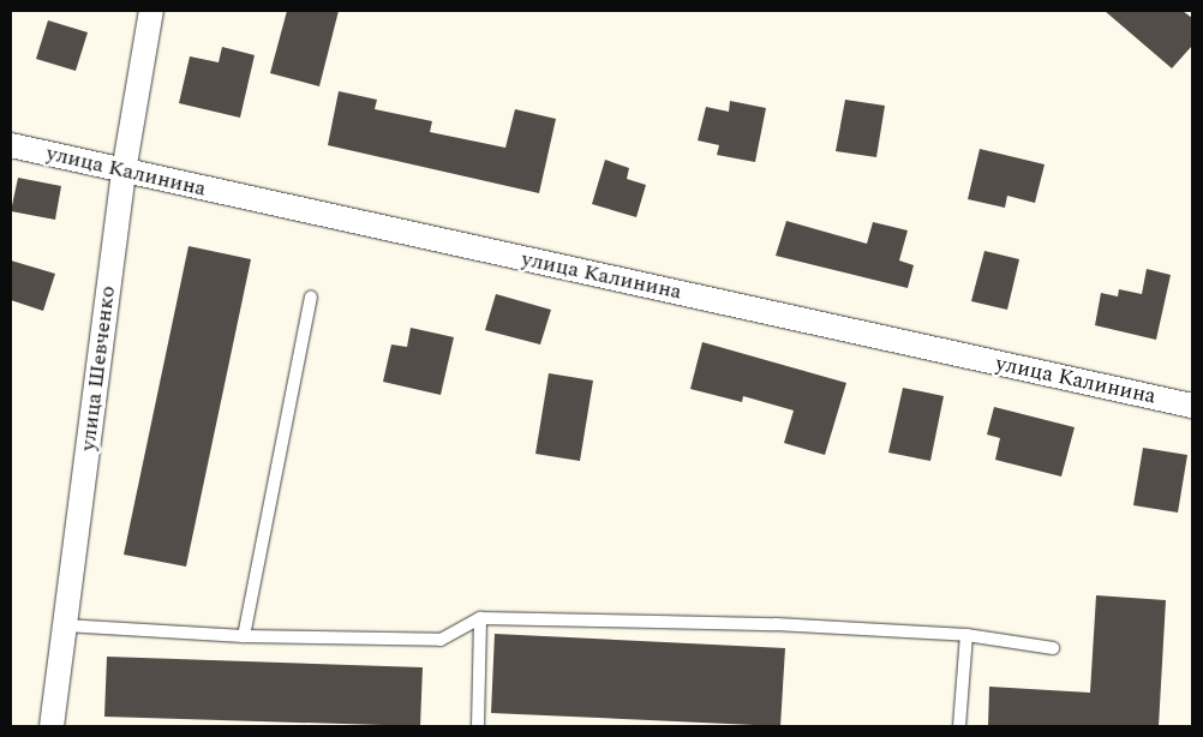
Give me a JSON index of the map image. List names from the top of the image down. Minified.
{"streets":{"street":["улица Калинина","улица Шевченко"]},"crossings":[["улица Калинина","улица Шевченко"]]}
